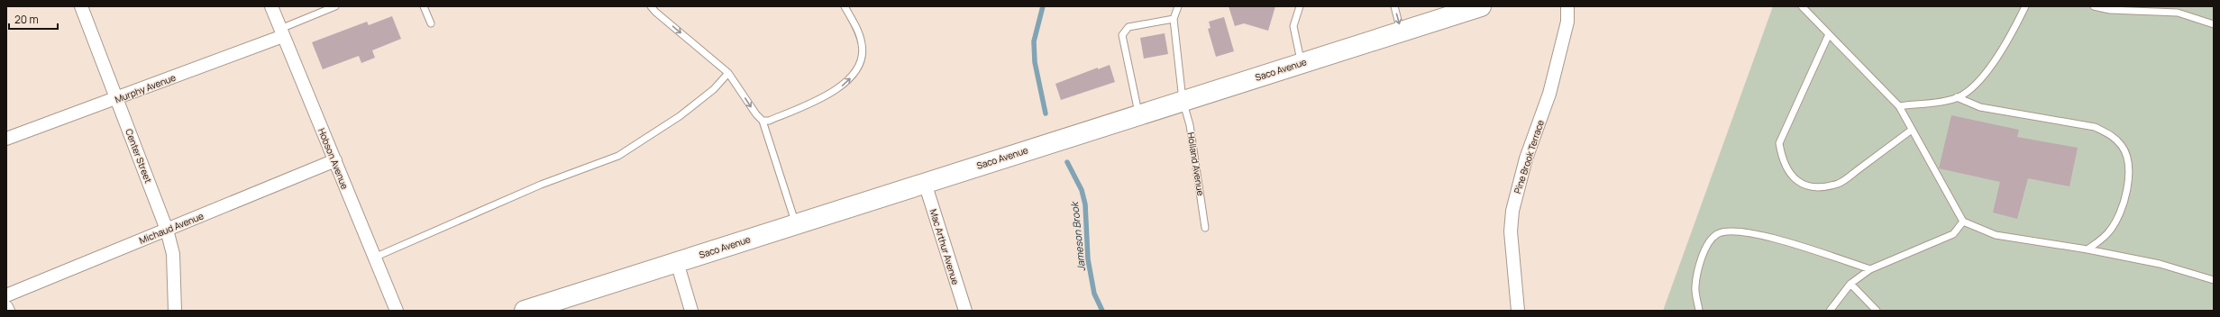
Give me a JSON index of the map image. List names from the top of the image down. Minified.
{"streets":{"main road":["Saco Avenue"],"street":["Murphy Avenue","Center Street","Pine Brook Terrace","Hobson Avenue","Michaud Avenue","Mac Arthur Avenue"],"lane":["Holland Avenue"]},"crossings":[["Saco Avenue","Holland Avenue"],["Saco Avenue","Mac Arthur Avenue"],["Murphy Avenue","Center Street"],["Murphy Avenue","Hobson Avenue"],["Center Street","Michaud Avenue"],["Hobson Avenue","Michaud Avenue"]],"water":["Jameson Brook"],"scale_bar":"20 m"}
